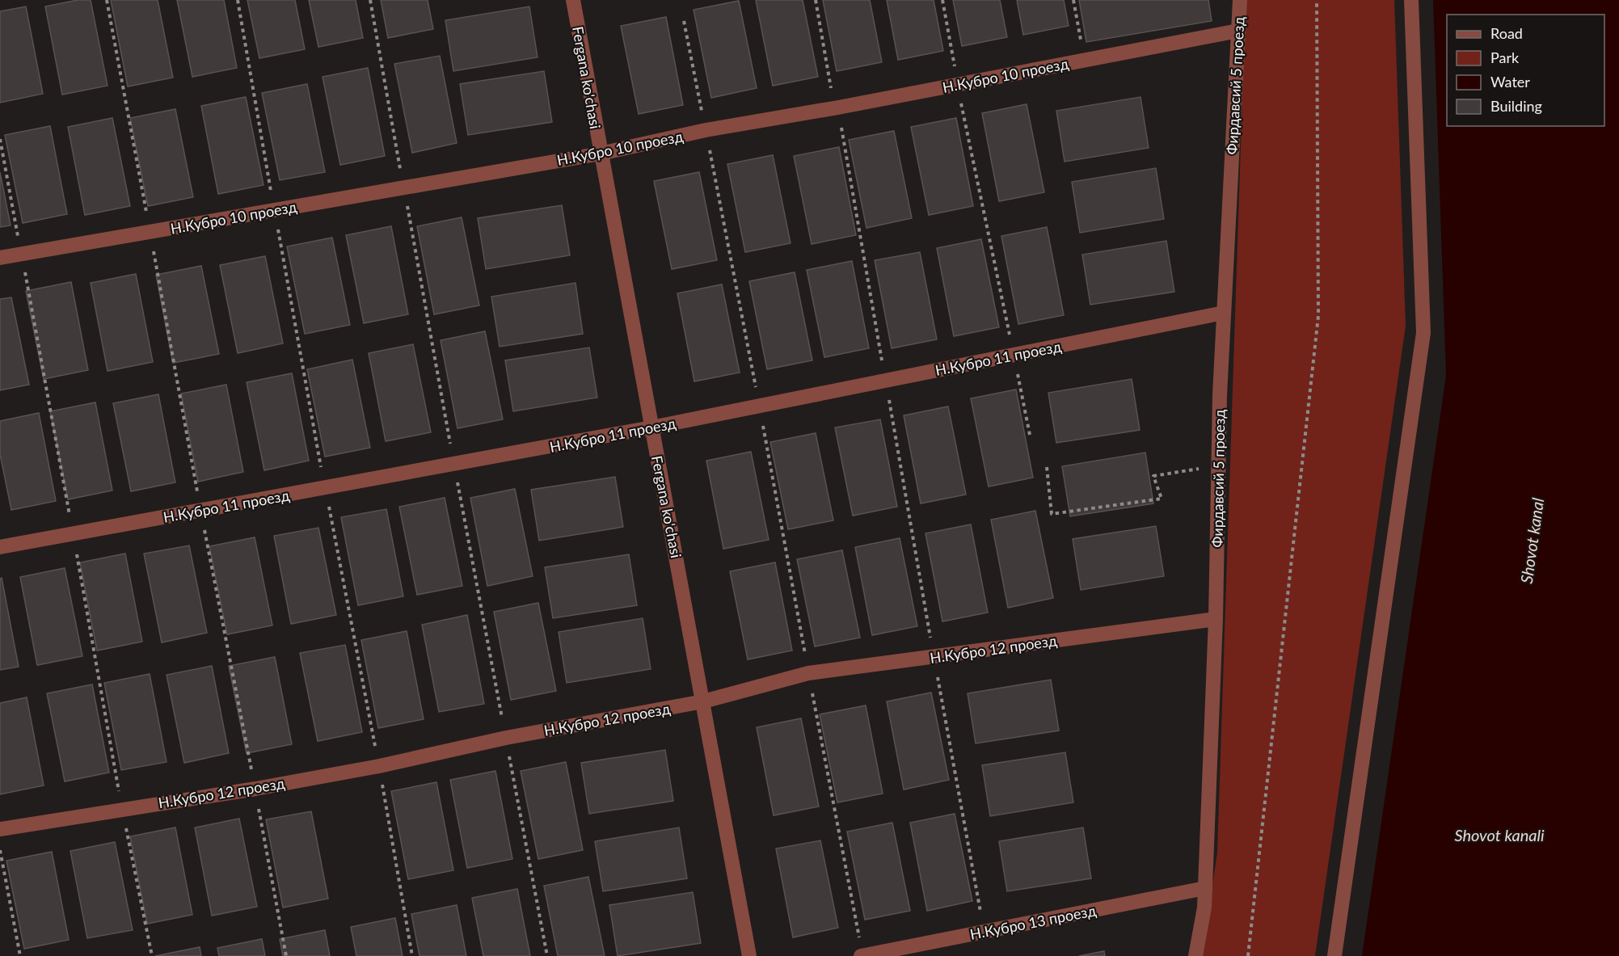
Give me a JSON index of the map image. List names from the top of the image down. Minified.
{"streets":{"street":["Н.Кубро 10 проезд","Fergana ko'chasi","Фирдавсий 5 проезд","Н.Кубро 11 проезд","Н.Кубро 12 проезд","Н.Кубро 13 проезд"]},"crossings":[["Н.Кубро 10 проезд","Fergana ko'chasi"],["Н.Кубро 10 проезд","Фирдавсий 5 проезд"],["Fergana ko'chasi","Н.Кубро 11 проезд"],["Fergana ko'chasi","Н.Кубро 12 проезд"],["Фирдавсий 5 проезд","Н.Кубро 11 проезд"],["Фирдавсий 5 проезд","Н.Кубро 12 проезд"],["Фирдавсий 5 проезд","Н.Кубро 13 проезд"]],"water":["Shovot kanal","Shovot kanali"],"legend":["Road","Park","Water","Building"]}
